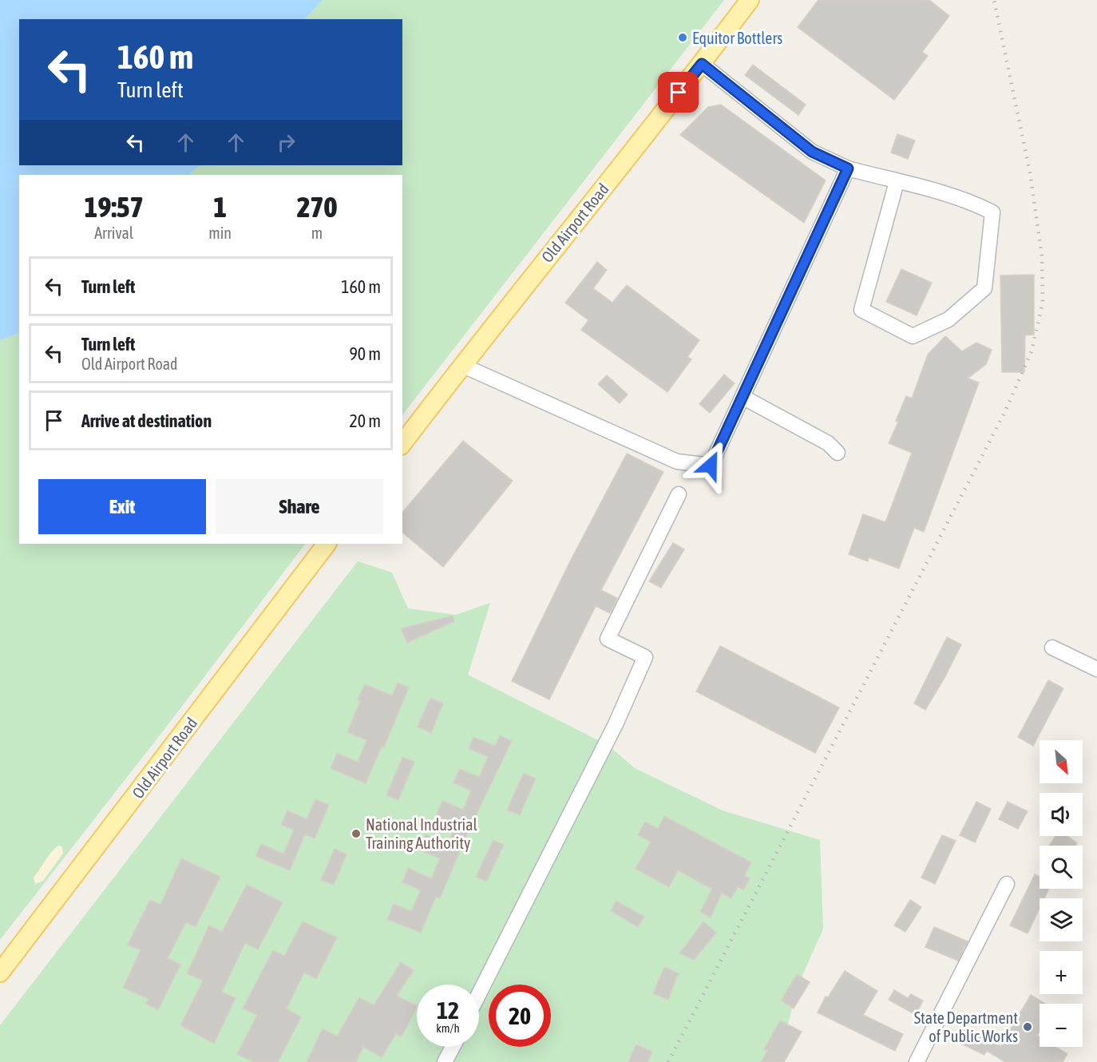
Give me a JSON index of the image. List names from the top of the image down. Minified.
{"streets":{"main road":["Old Airport Road"]},"places":["Equitor Bottlers","National Industrial Training Authority","State Department of Public Works"],"north":"bottom right","page":{"turn":["160 m","Turn left"],"eta":["19:57","Arrival","1","min","270","m"],"list":[{"name":"Turn left","value":"160 m"},{"name":"Turn left","note":"Old Airport Road","value":"90 m"},{"name":"Arrive at destination","value":"20 m"}],"buttons":["Exit","Share"],"map_buttons":["+","−"],"speed":"12 km/h","limit":"20"}}
